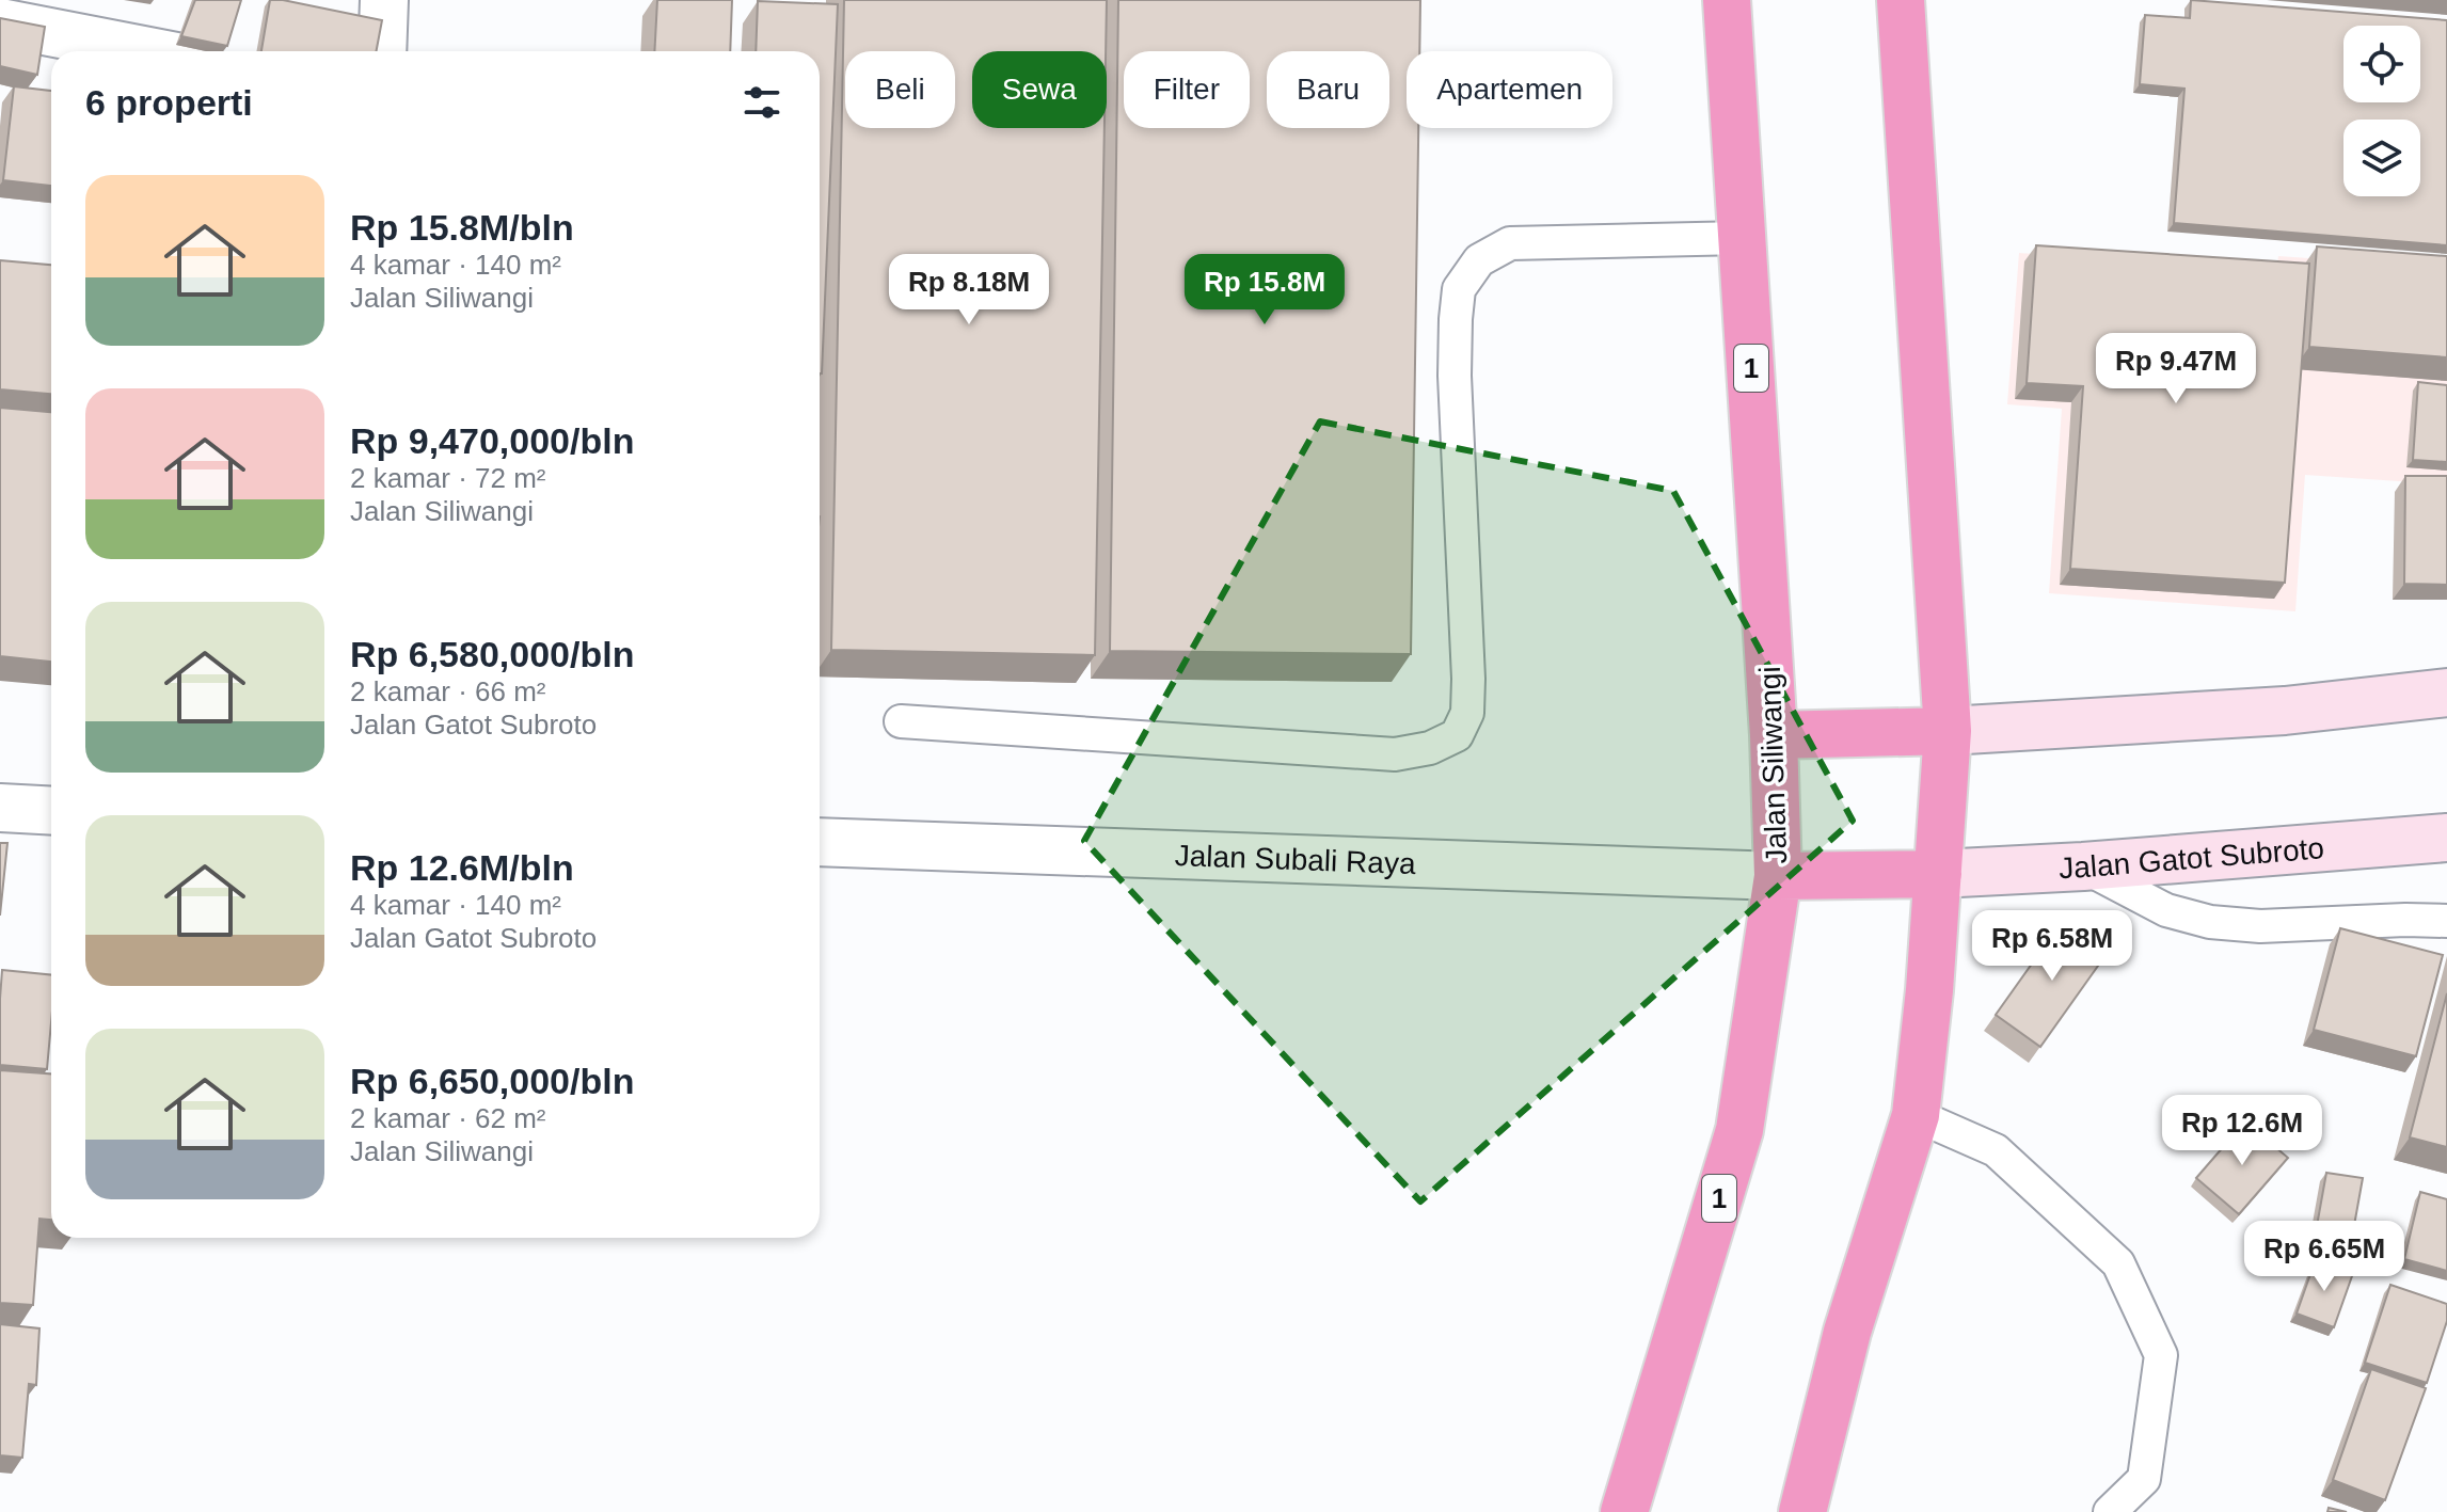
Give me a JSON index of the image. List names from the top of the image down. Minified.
{"streets":{"highway":["1","Jalan Siliwangi"],"street":["Jalan Gatot Subroto","Jalan Subali Raya"]},"crossings":[["Jalan Siliwangi","Jalan Subali Raya"]],"page":{"chip":["Beli","Sewa","Filter","Baru","Apartemen"],"heading":"6 properti","list":[{"name":"Rp 15.8M/bln","note":"4 kamar · 140 m² · Jalan Siliwangi"},{"name":"Rp 9,470,000/bln","note":"2 kamar · 72 m² · Jalan Siliwangi"},{"name":"Rp 6,580,000/bln","note":"2 kamar · 66 m² · Jalan Gatot Subroto"},{"name":"Rp 12.6M/bln","note":"4 kamar · 140 m² · Jalan Gatot Subroto"},{"name":"Rp 6,650,000/bln","note":"2 kamar · 62 m² · Jalan Siliwangi"}],"price":["Rp 8.18M","Rp 15.8M","Rp 9.47M","Rp 6.58M","Rp 12.6M","Rp 6.65M"]}}
